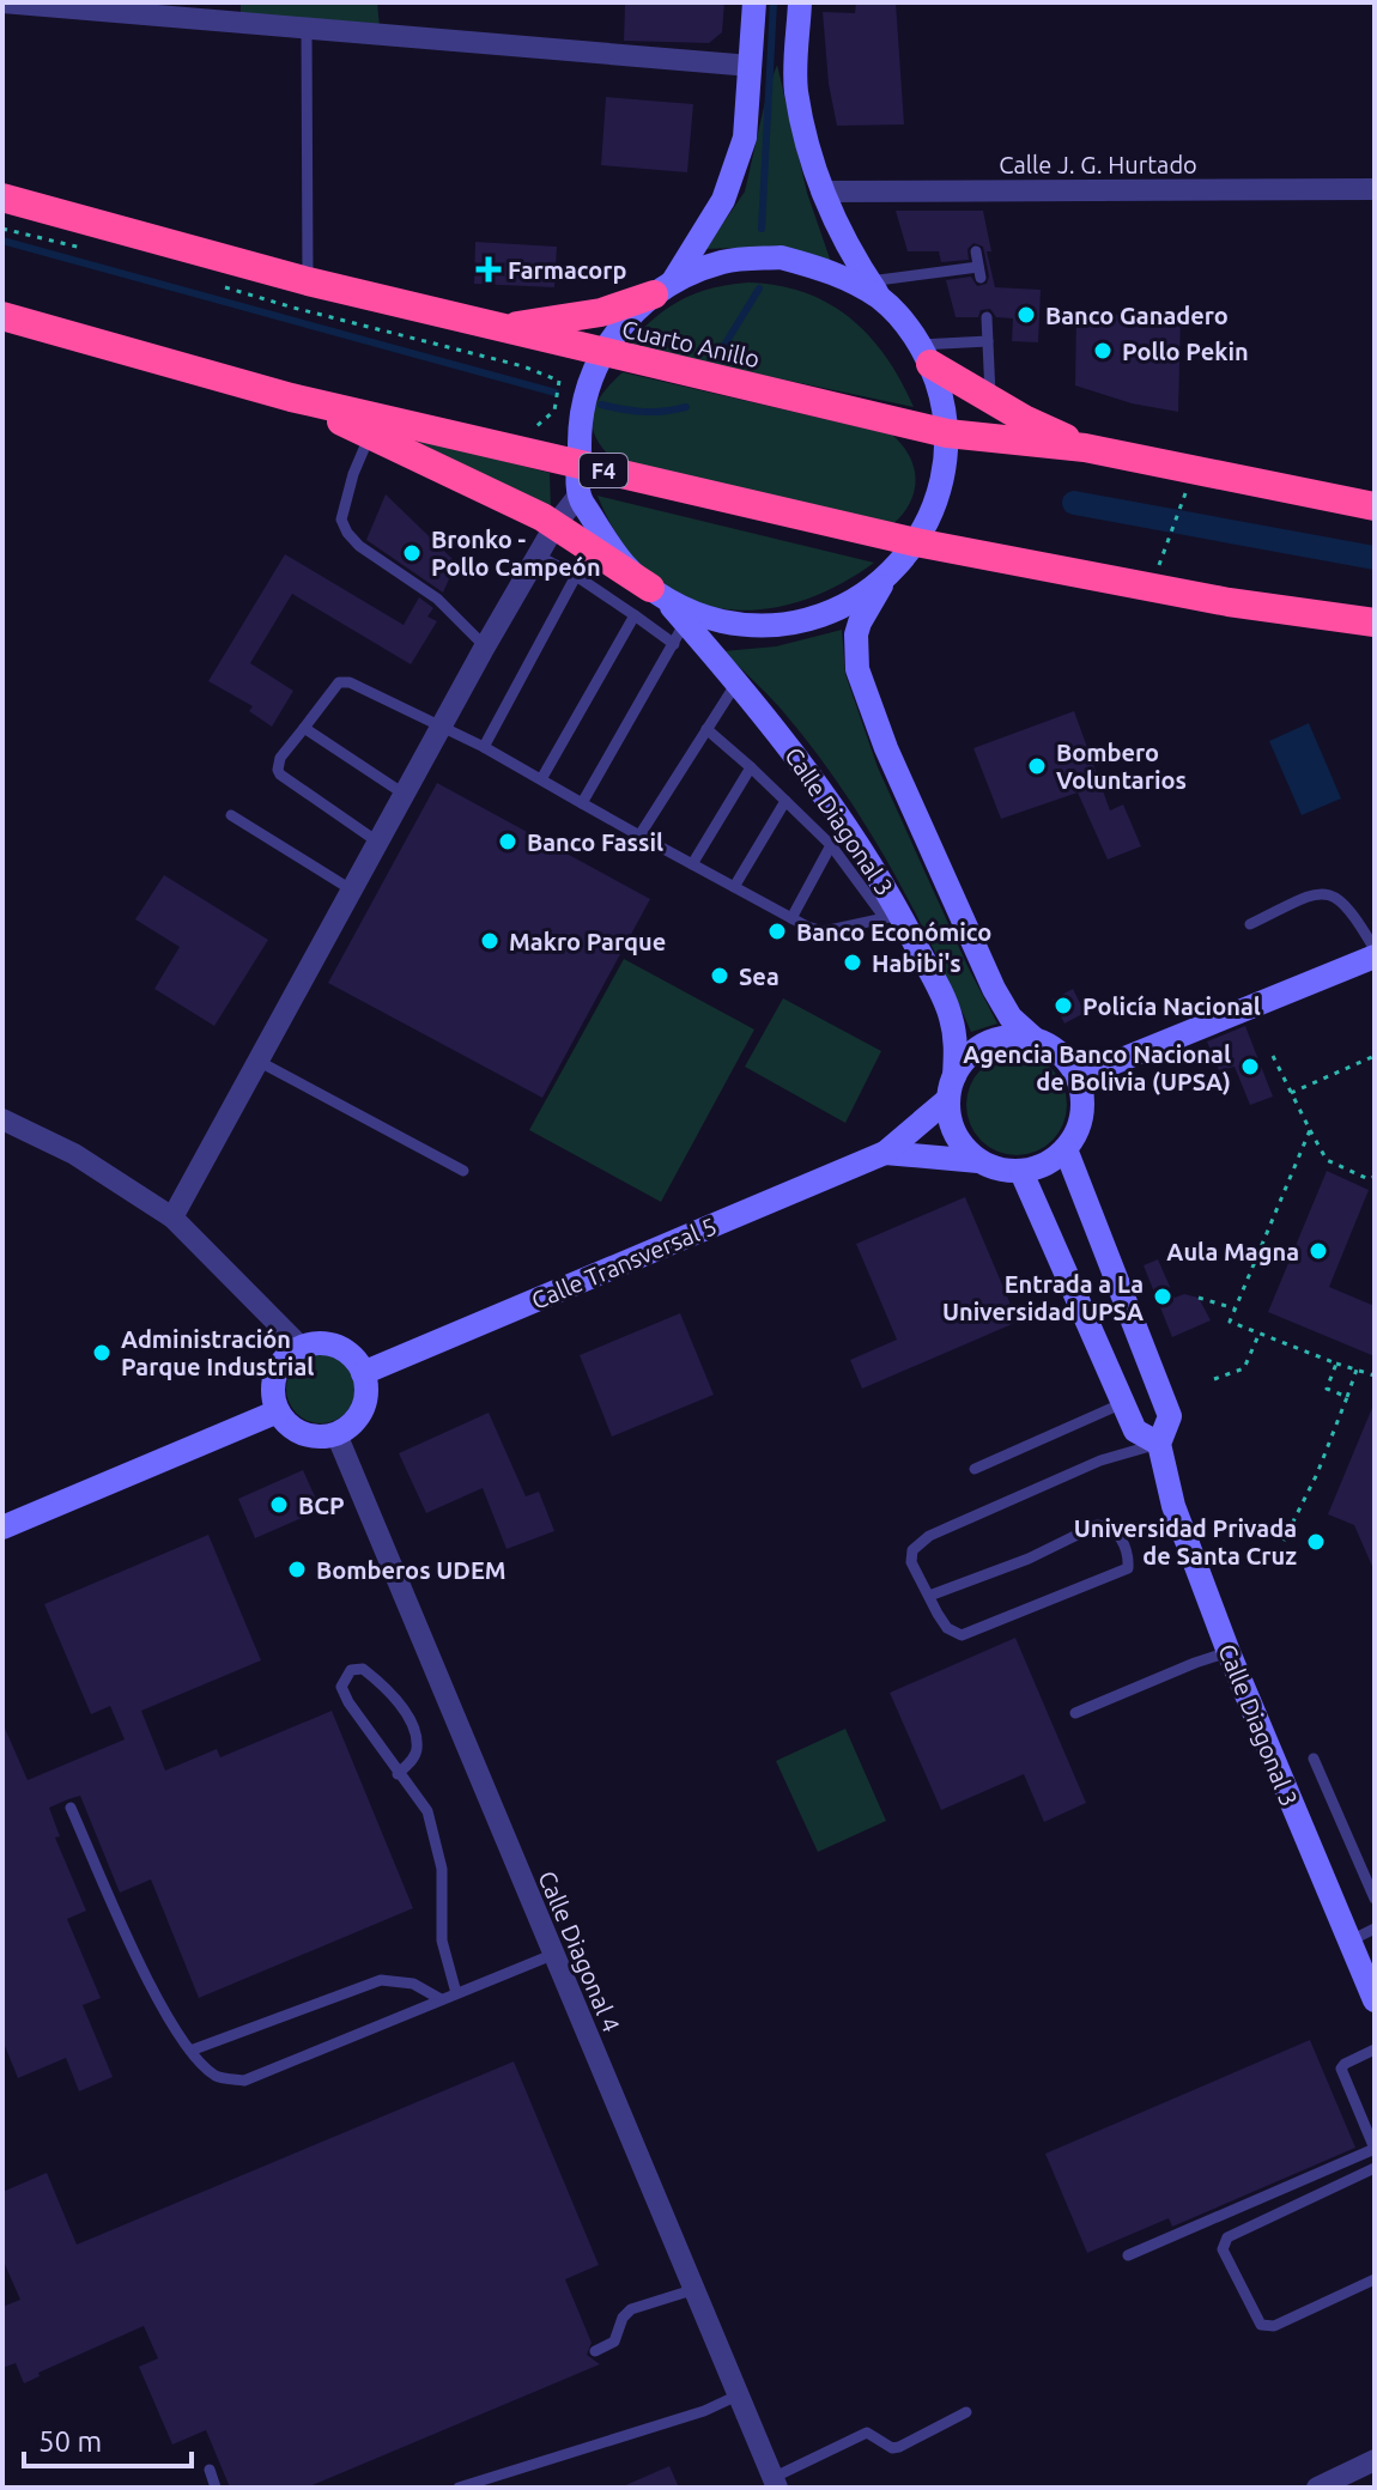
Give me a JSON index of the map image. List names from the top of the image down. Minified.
{"streets":{"highway":["Cuarto Anillo","F4"],"main road":["Calle Diagonal 3","Calle Transversal 5"],"street":["Calle J. G. Hurtado","Calle Diagonal 4"]},"crossings":[["Calle Diagonal 3","Calle Transversal 5"],["Calle Transversal 5","Calle Diagonal 4"]],"places":{"health":["Farmacorp"],"other":["Banco Ganadero","Pollo Pekin","Bronko - Pollo Campeón","Bombero Voluntarios","Banco Fassil","Banco Económico","Makro Parque","Habibi's","Sea","Policía Nacional","Agencia Banco Nacional de Bolivia (UPSA)","Aula Magna","Entrada a La Universidad UPSA","Administración Parque Industrial","BCP","Universidad Privada de Santa Cruz","Bomberos UDEM"]},"scale_bar":"50 m"}
